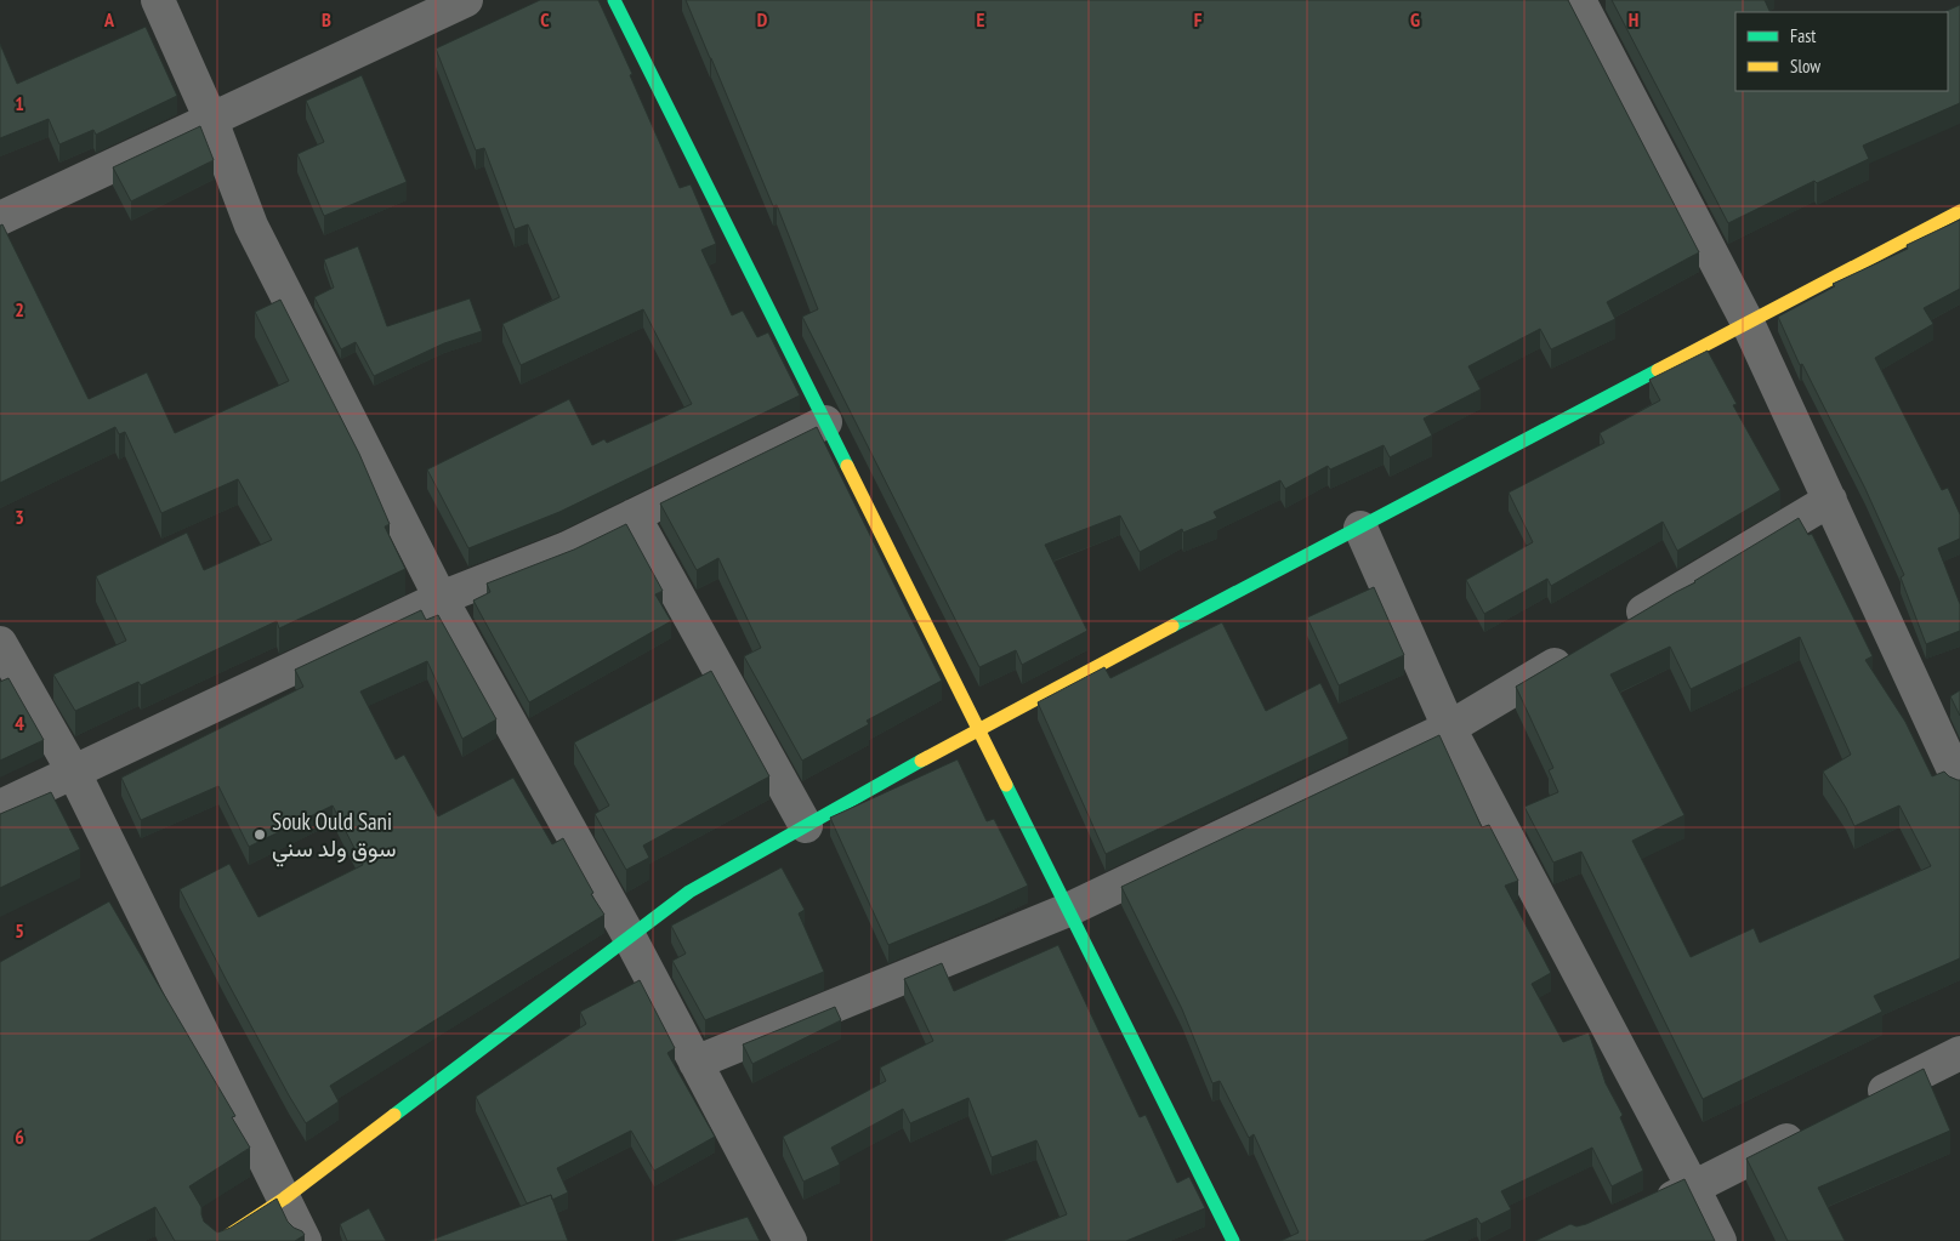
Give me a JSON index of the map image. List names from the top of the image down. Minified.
{"places":["Souk Ould Sani سوق ولد سني"],"legend":["Fast","Slow"],"grid":{"columns":["A","B","C","D","E","F","G","H"],"rows":["1","2","3","4","5","6"]}}
